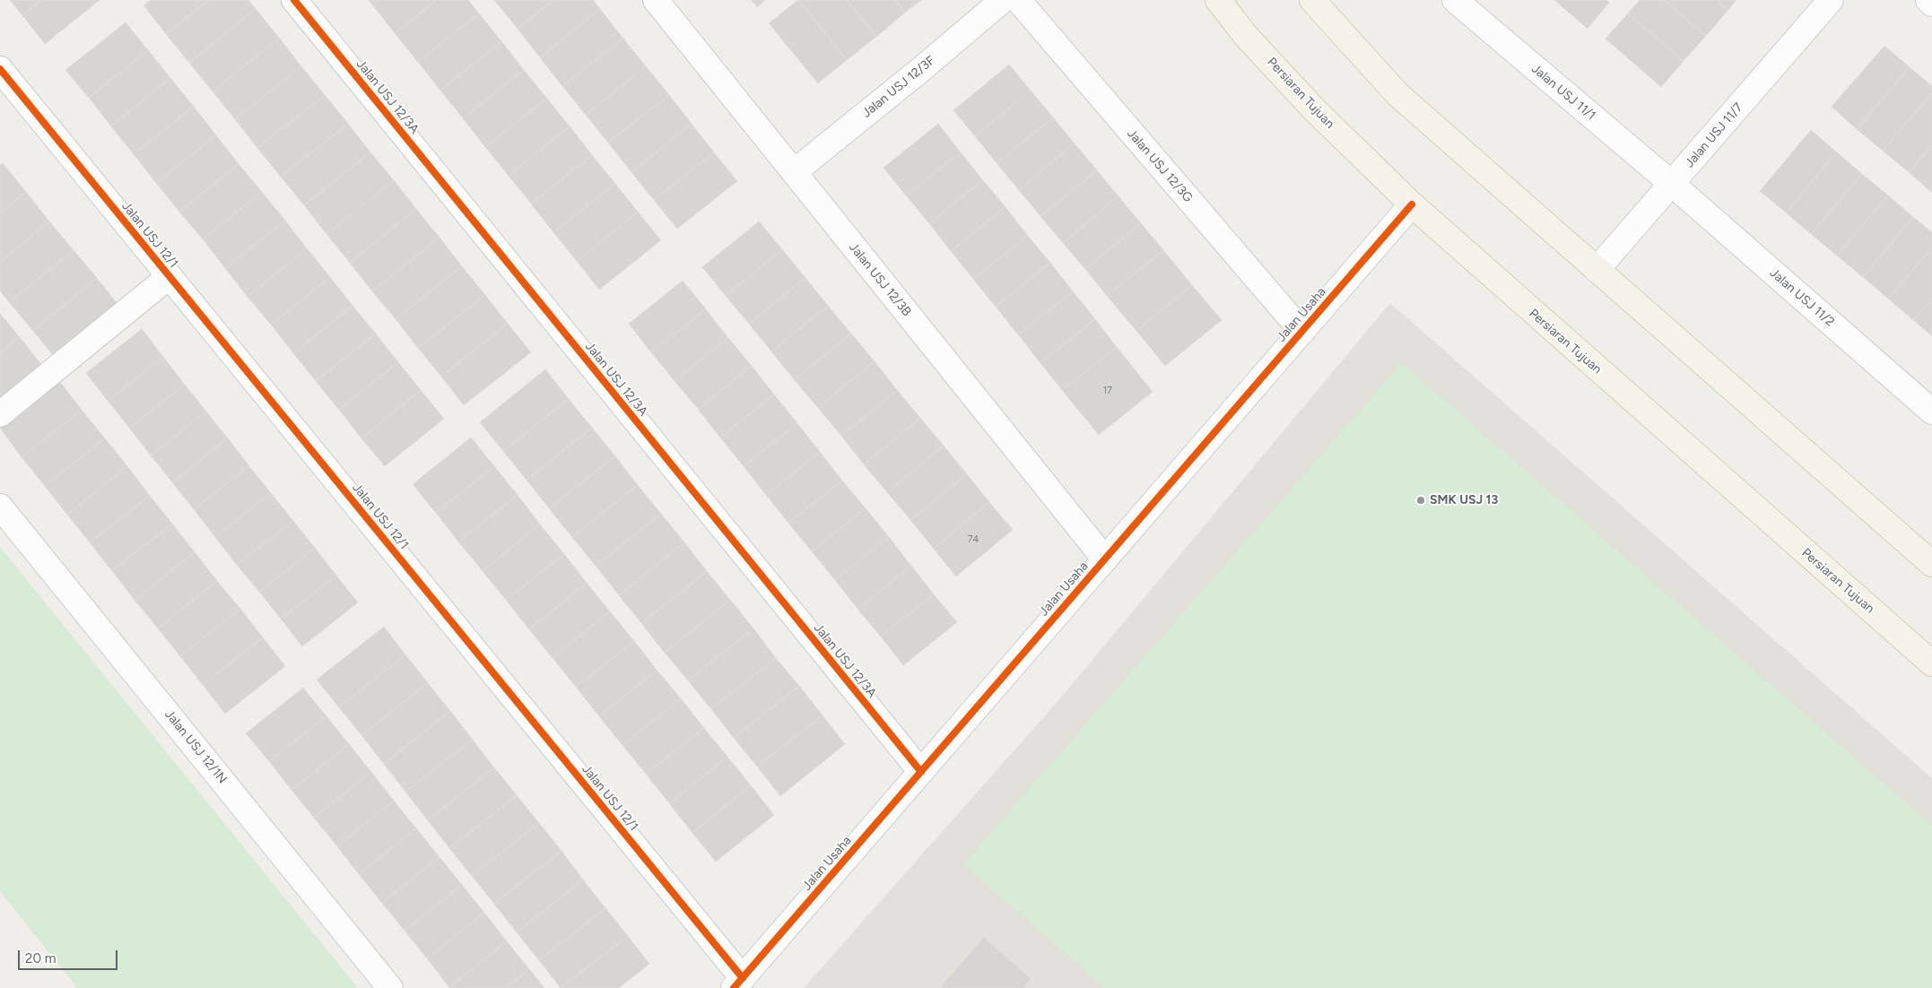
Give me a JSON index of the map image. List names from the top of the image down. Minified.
{"streets":{"main road":["Persiaran Tujuan"],"street":["Jalan USJ 12/3F","Jalan USJ 11/1","Jalan USJ 12/3A","Jalan USJ 11/7","Jalan USJ 12/3G","Jalan USJ 12/1","Jalan USJ 12/3B","Jalan USJ 11/2","Jalan Usaha","Jalan USJ 12/1N"]},"crossings":[["Jalan USJ 12/3F","Jalan USJ 12/3B"],["Jalan USJ 11/1","Jalan USJ 11/7"],["Jalan USJ 11/1","Jalan USJ 11/2"],["Persiaran Tujuan","Jalan Usaha"],["Jalan USJ 12/3A","Jalan Usaha"],["Jalan USJ 11/7","Jalan USJ 11/2"],["Jalan USJ 12/3G","Jalan Usaha"],["Jalan USJ 12/1","Jalan Usaha"],["Jalan USJ 12/3B","Jalan Usaha"]],"places":["SMK USJ 13"],"house_numbers":["17","74"],"scale_bar":"20 m"}
